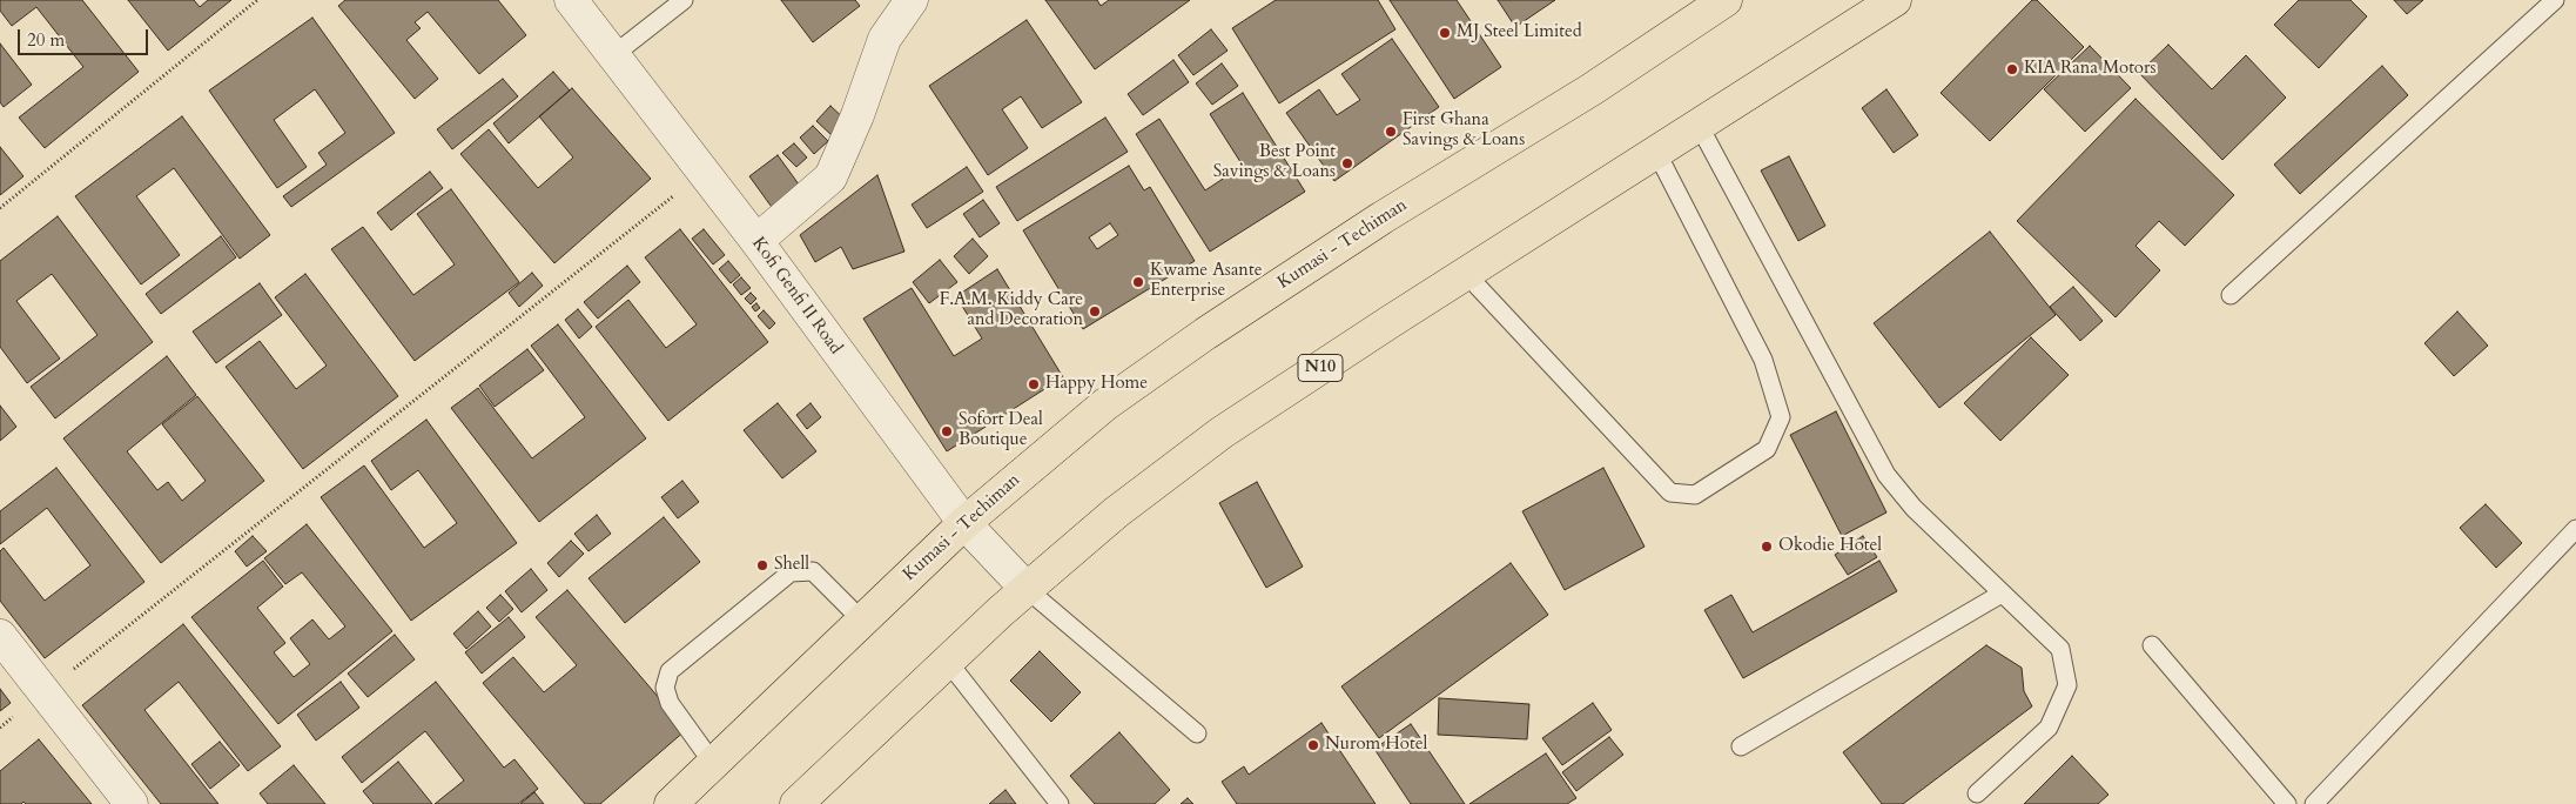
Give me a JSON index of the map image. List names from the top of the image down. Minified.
{"streets":{"highway":["Kumasi - Techiman","N10"],"street":["Kofi Genfi II Road"]},"crossings":[["Kumasi - Techiman","Kofi Genfi II Road"],["Kofi Genfi II Road","N10"]],"places":["MJ Steel Limited","KIA Rana Motors","First Ghana Savings & Loans","Best Point Savings & Loans","Kwame Asante Enterprise","F.A.M. Kiddy Care and Decoration","Happy Home","Sofort Deal Boutique","Okodie Hotel","Shell","Nurom Hotel"],"scale_bar":"20 m"}
